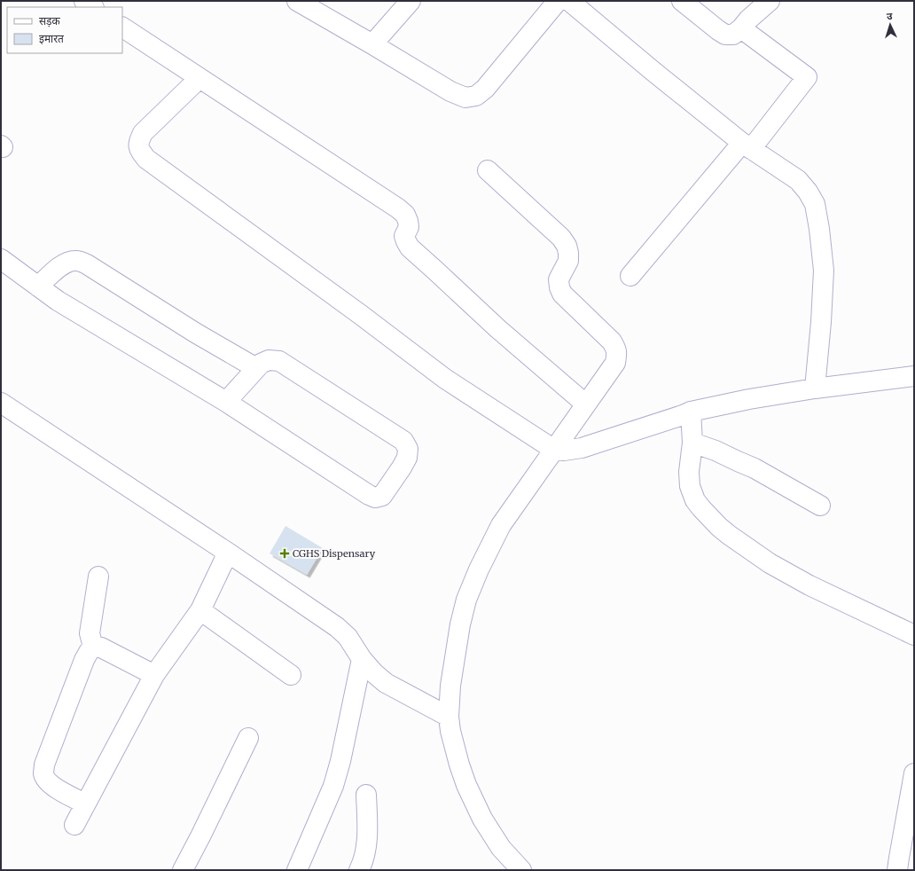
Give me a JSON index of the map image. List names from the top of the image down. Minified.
{"places":{"health":["CGHS Dispensary"]},"legend":["सड़क","इमारत"],"north":"top"}
